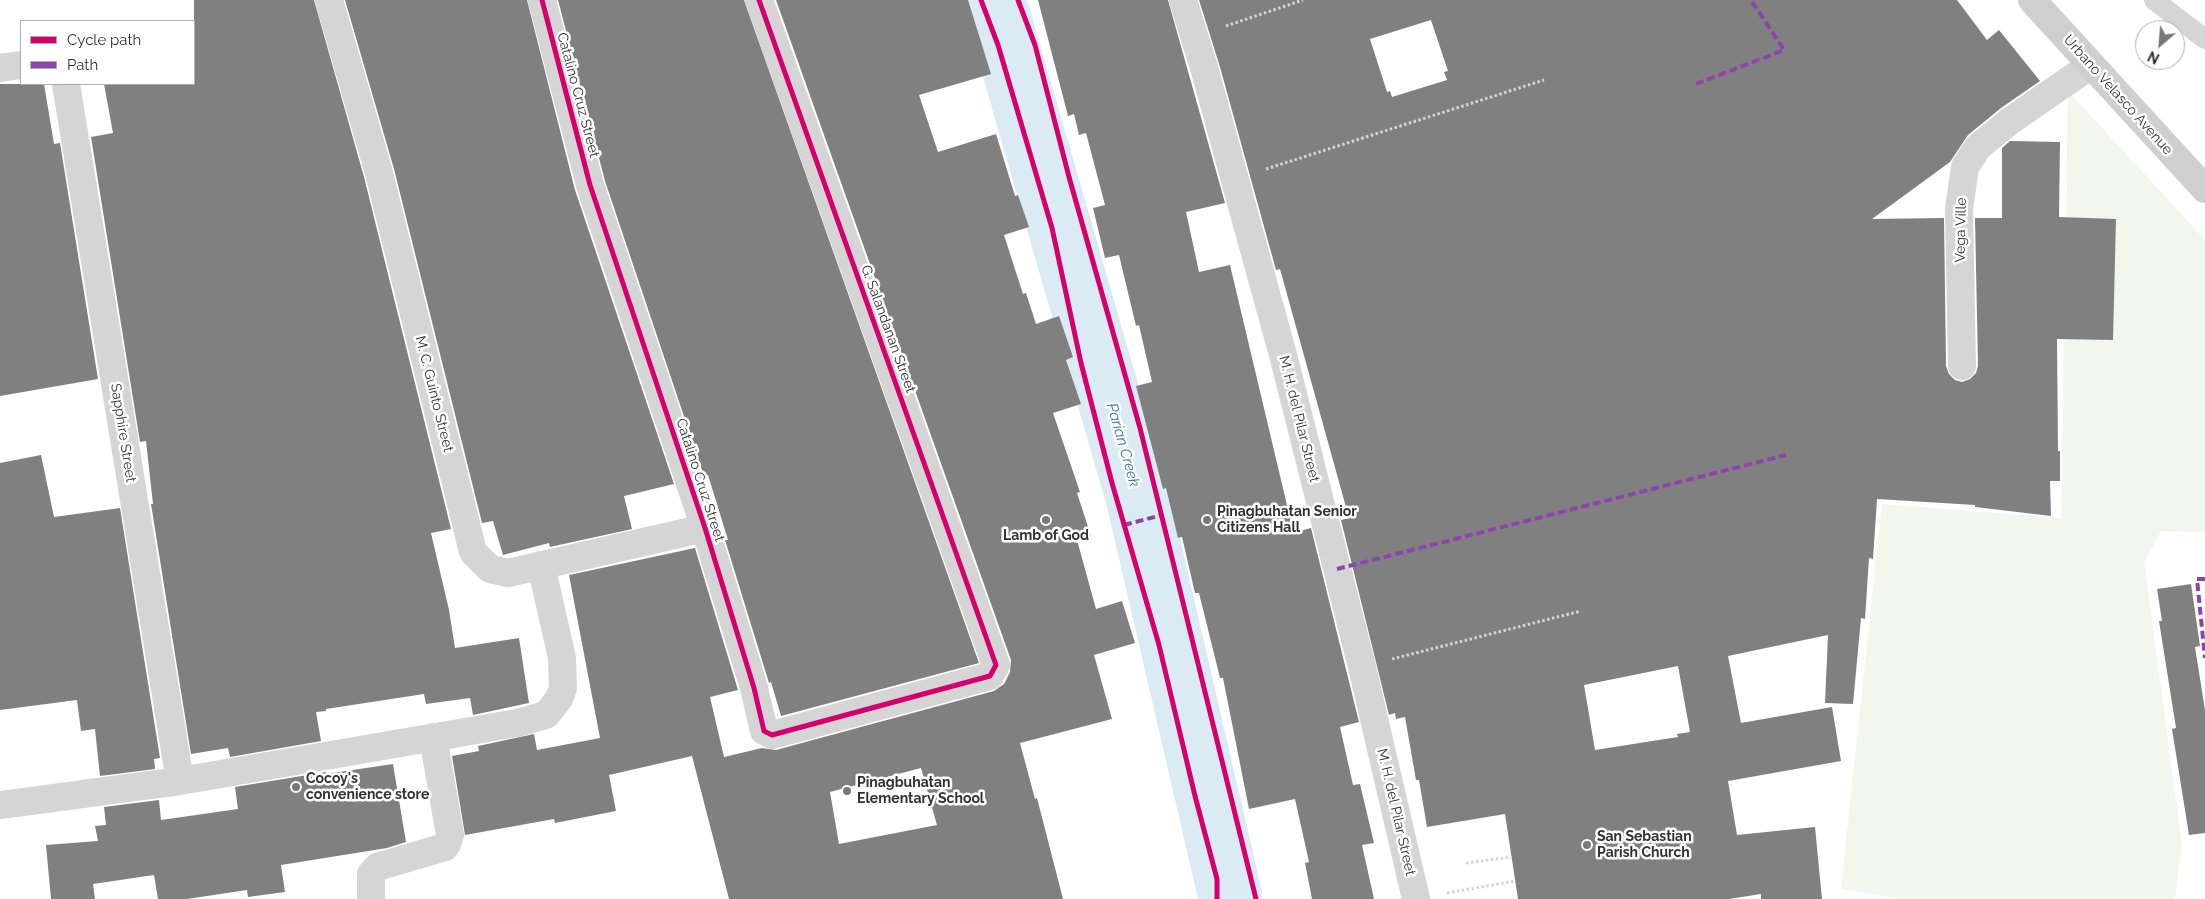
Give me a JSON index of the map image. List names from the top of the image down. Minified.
{"streets":{"main road":["Urbano Velasco Avenue"],"street":["Catalino Cruz Street","Vega Ville","G. Salandanan Street","M. C. Guinto Street","M. H. del Pilar Street","Sapphire Street"]},"crossings":[["Catalino Cruz Street","G. Salandanan Street"],["Catalino Cruz Street","M. C. Guinto Street"],["Urbano Velasco Avenue","Vega Ville"]],"water":["Parian Creek"],"places":["Lamb of God","Pinagbuhatan Senior Citizens Hall","Cocoy's convenience store","Pinagbuhatan Elementary School","San Sebastian Parish Church"],"legend":["Cycle path","Path"],"north":"bottom left"}
